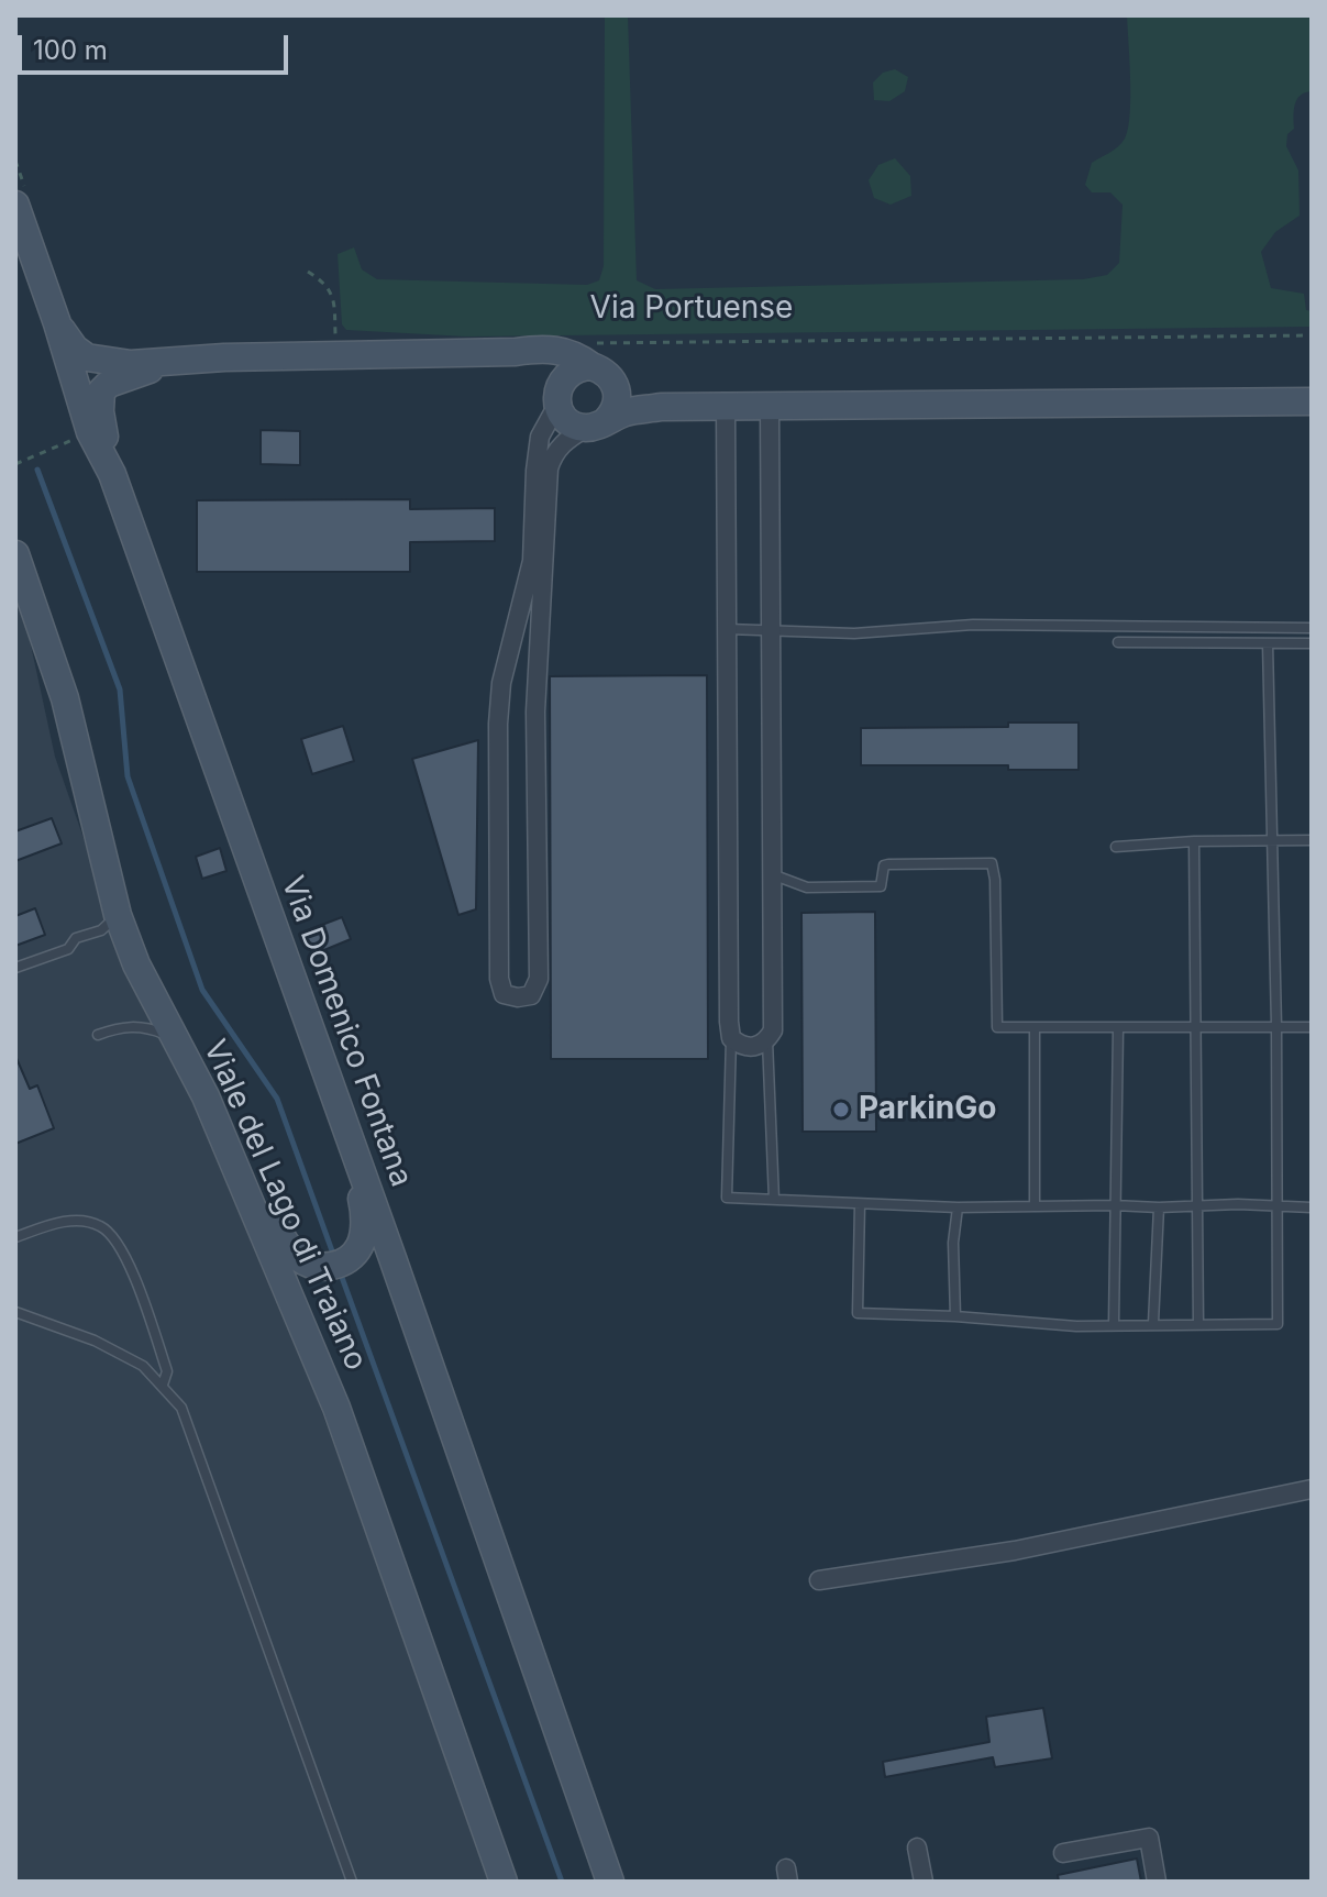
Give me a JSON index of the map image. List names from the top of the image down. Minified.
{"streets":{"street":["Via Portuense","Via Domenico Fontana","Viale del Lago di Traiano"]},"crossings":[["Via Portuense","Via Domenico Fontana"]],"places":["ParkinGo"],"scale_bar":"100 m"}
